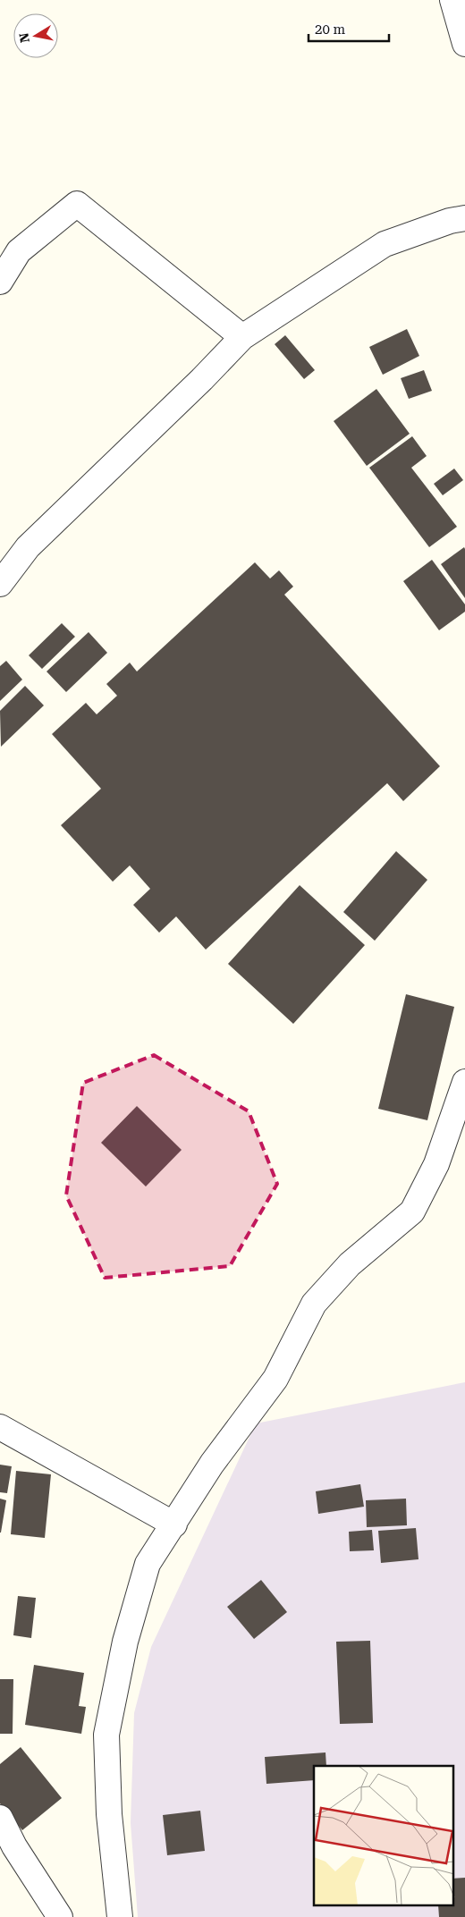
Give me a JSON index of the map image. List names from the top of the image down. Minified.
{"scale_bar":"20 m","north":"left"}
